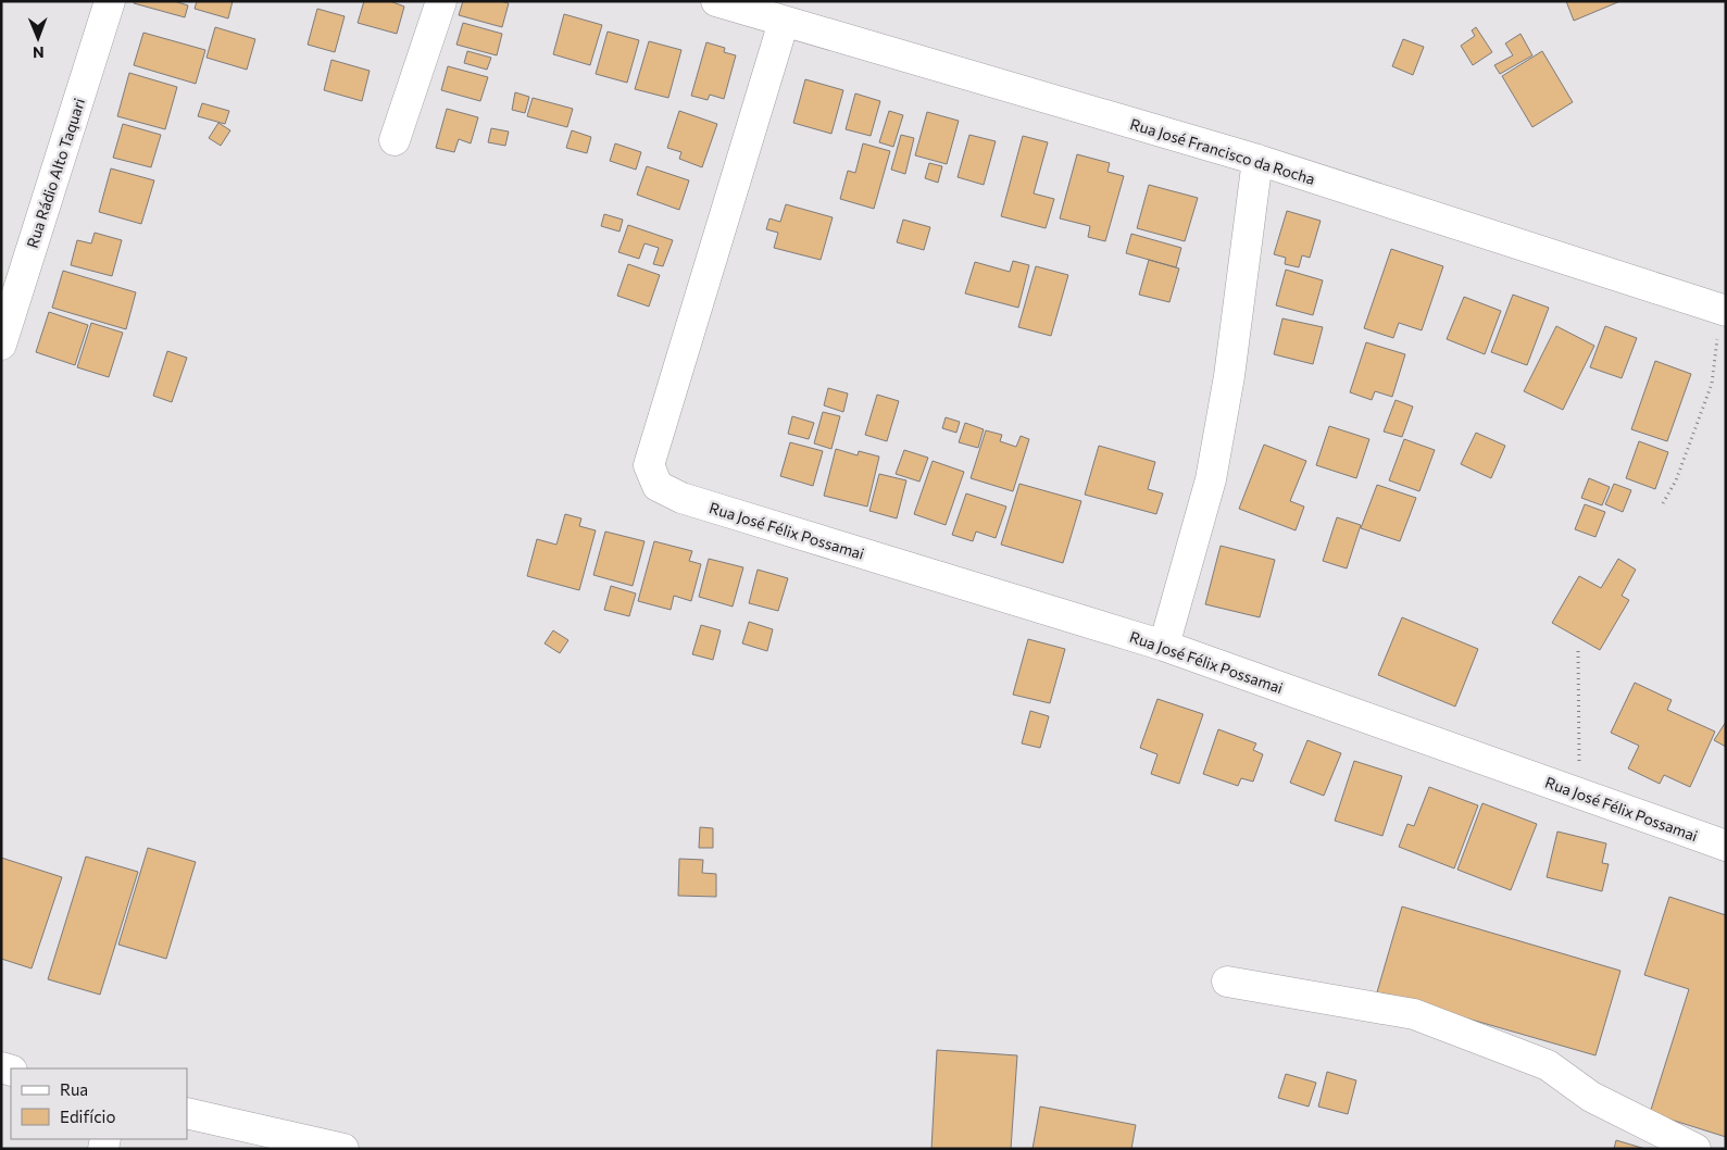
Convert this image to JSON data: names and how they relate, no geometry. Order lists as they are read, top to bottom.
{
  "streets": {
    "main road": ["Rua José Francisco da Rocha", "Rua Rádio Alto Taquari", "Rua José Félix Possamai"]
  },
  "crossings": [
    ["Rua José Francisco da Rocha", "Rua José Félix Possamai"]
  ],
  "legend": ["Rua", "Edifício"],
  "north": "bottom"
}
